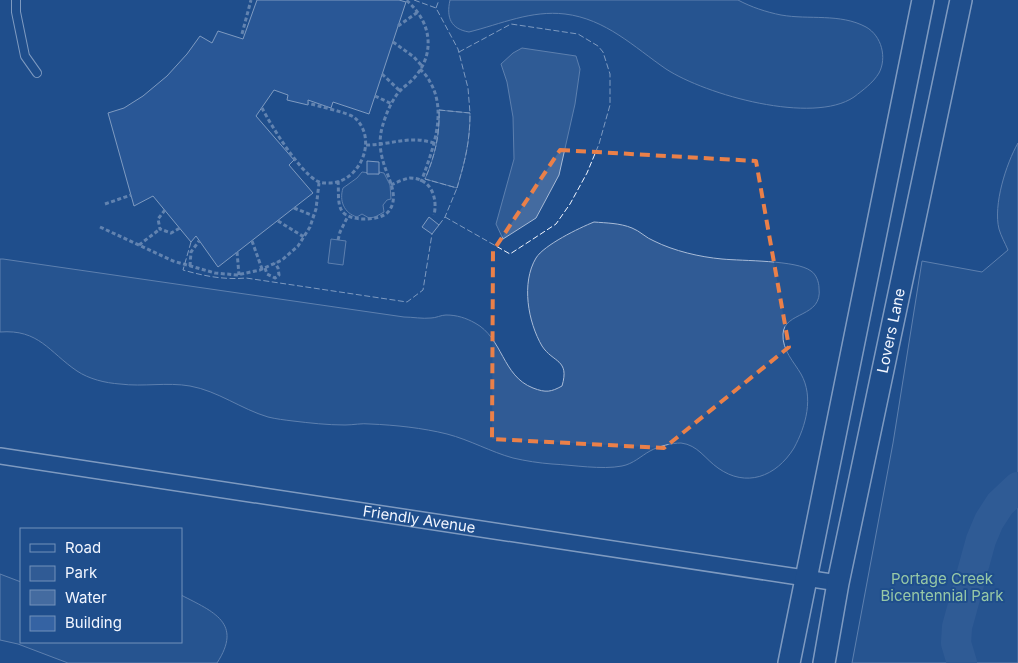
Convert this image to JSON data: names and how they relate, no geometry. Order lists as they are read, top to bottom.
{
  "streets": {
    "street": ["Lovers Lane", "Friendly Avenue"]
  },
  "crossings": [
    ["Lovers Lane", "Friendly Avenue"]
  ],
  "parks": ["Portage Creek Bicentennial Park"],
  "legend": [
    "Road",
    "Park",
    "Water",
    "Building"
  ]
}
